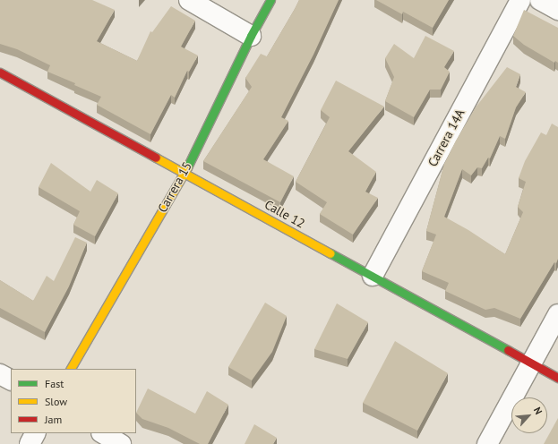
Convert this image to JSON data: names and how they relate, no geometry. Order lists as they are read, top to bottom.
{
  "streets": {
    "street": ["Carrera 14A", "Carrera 15", "Calle 12"]
  },
  "crossings": [
    ["Carrera 14A", "Calle 12"],
    ["Carrera 15", "Calle 12"]
  ],
  "legend": ["Fast", "Slow", "Jam"],
  "north": "top right"
}
